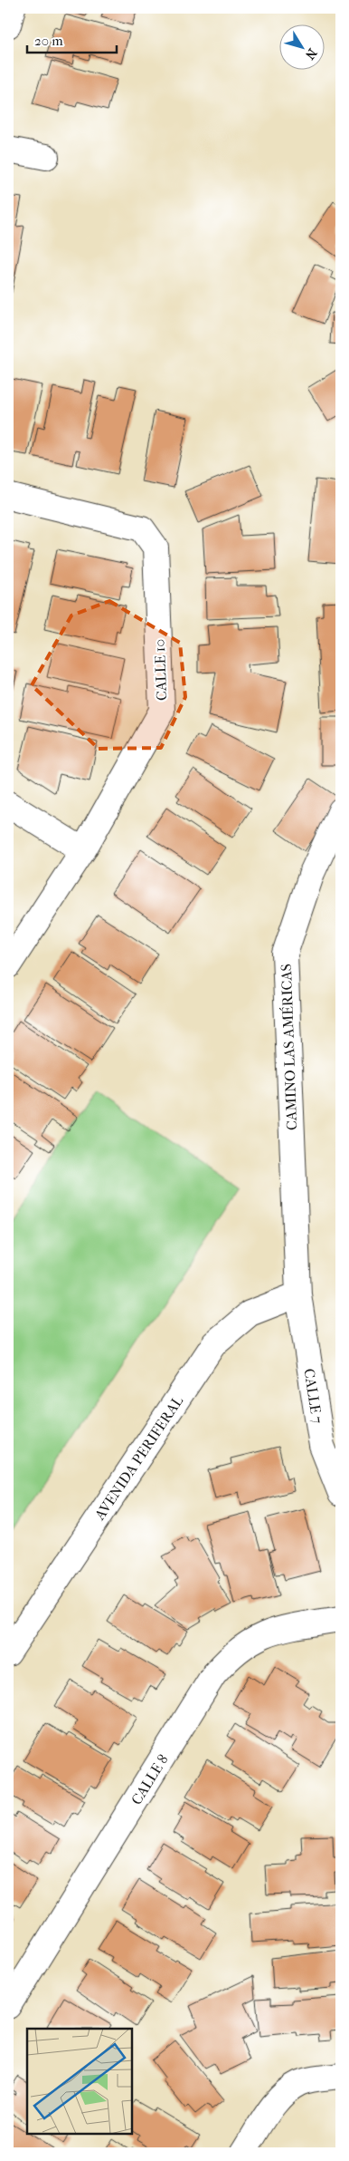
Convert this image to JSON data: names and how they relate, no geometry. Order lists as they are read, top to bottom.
{
  "streets": {
    "street": [
      "CALLE 10",
      "CAMINO LAS AMÉRICAS",
      "CALLE 7",
      "AVENIDA PERIFERAL",
      "CALLE 8"
    ]
  },
  "crossings": [
    ["CAMINO LAS AMÉRICAS", "CALLE 7"],
    ["CAMINO LAS AMÉRICAS", "AVENIDA PERIFERAL"],
    ["CALLE 7", "AVENIDA PERIFERAL"]
  ],
  "scale_bar": "20 m",
  "north": "bottom right"
}
